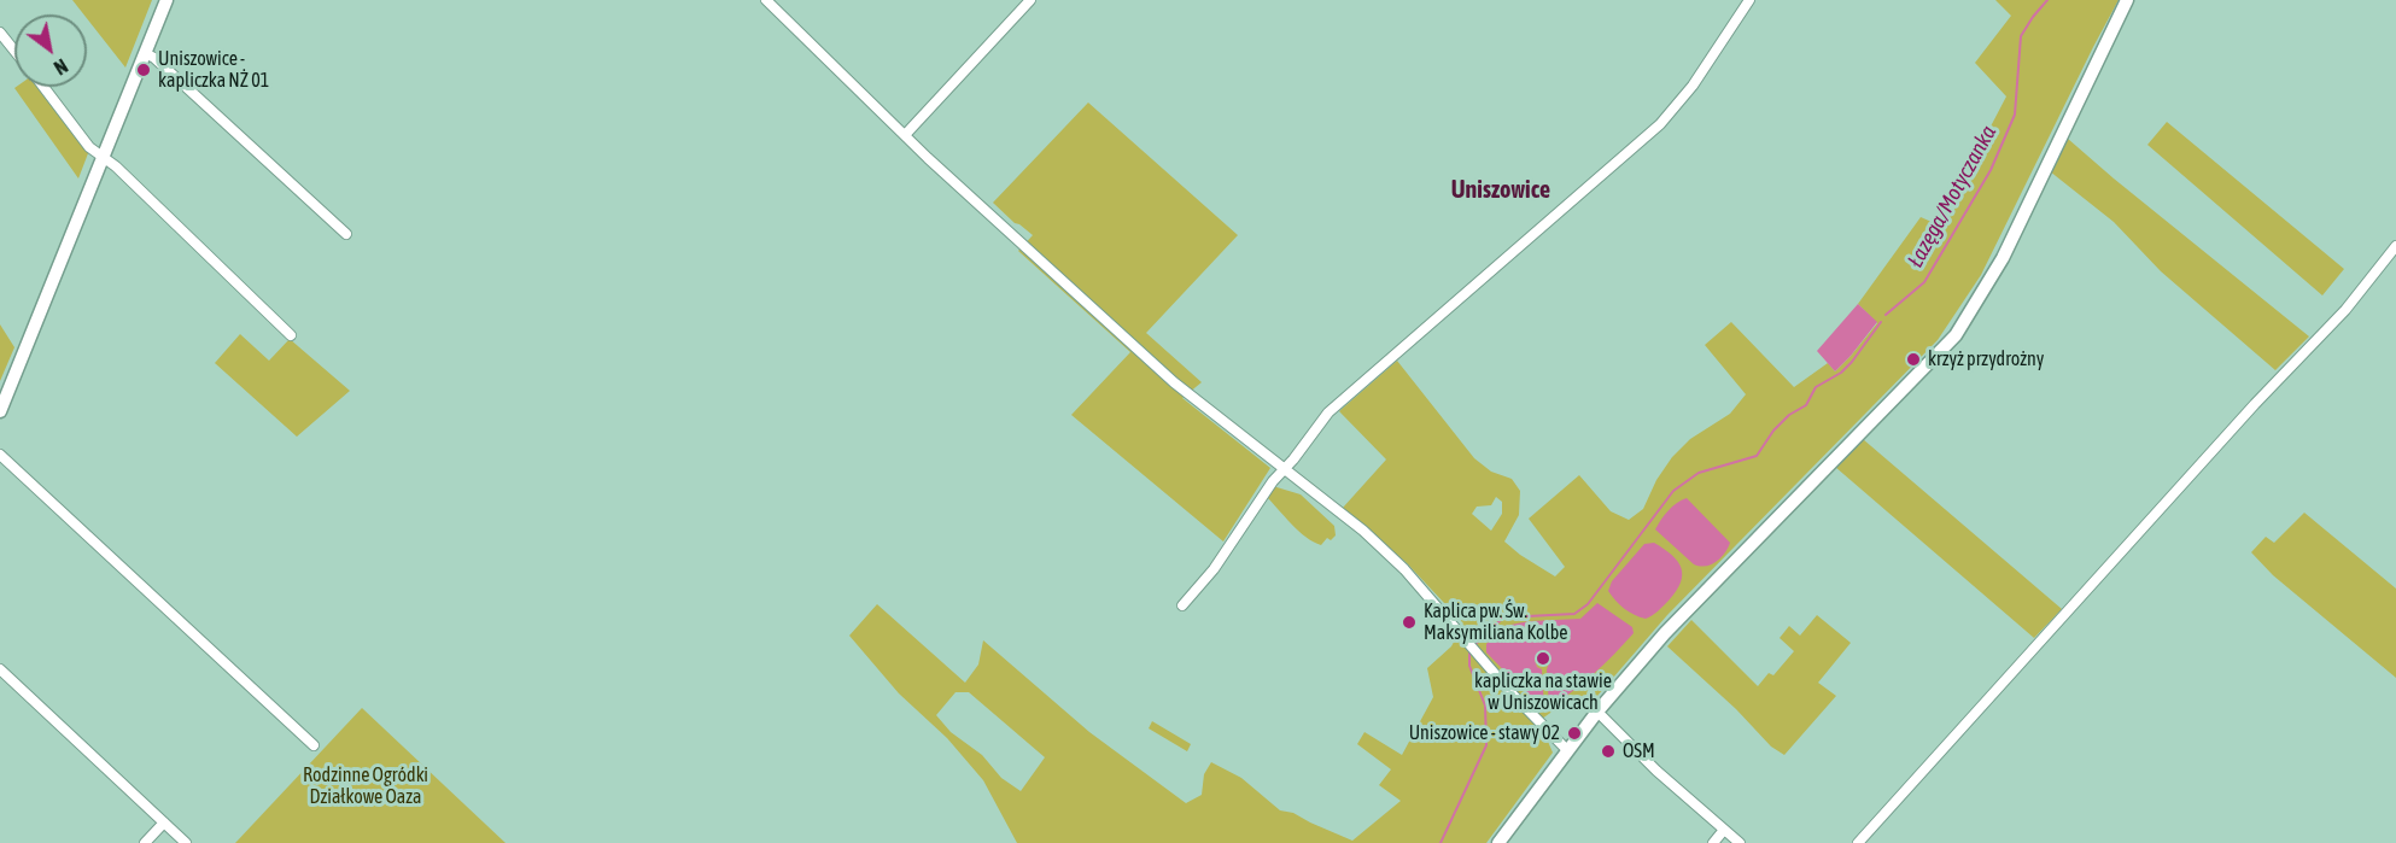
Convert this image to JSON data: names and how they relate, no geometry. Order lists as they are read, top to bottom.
{
  "districts": ["Uniszowice"],
  "water": ["Łazęga/Motyczanka"],
  "parks": ["Rodzinne Ogródki Działkowe Oaza"],
  "places": [
    "Uniszowice - kapliczka NŻ 01",
    "krzyż przydrożny",
    "Kaplica pw. Św. Maksymiliana Kolbe",
    "kapliczka na stawie w Uniszowicach",
    "Uniszowice - stawy 02",
    "OSM"
  ],
  "north": "bottom right"
}
